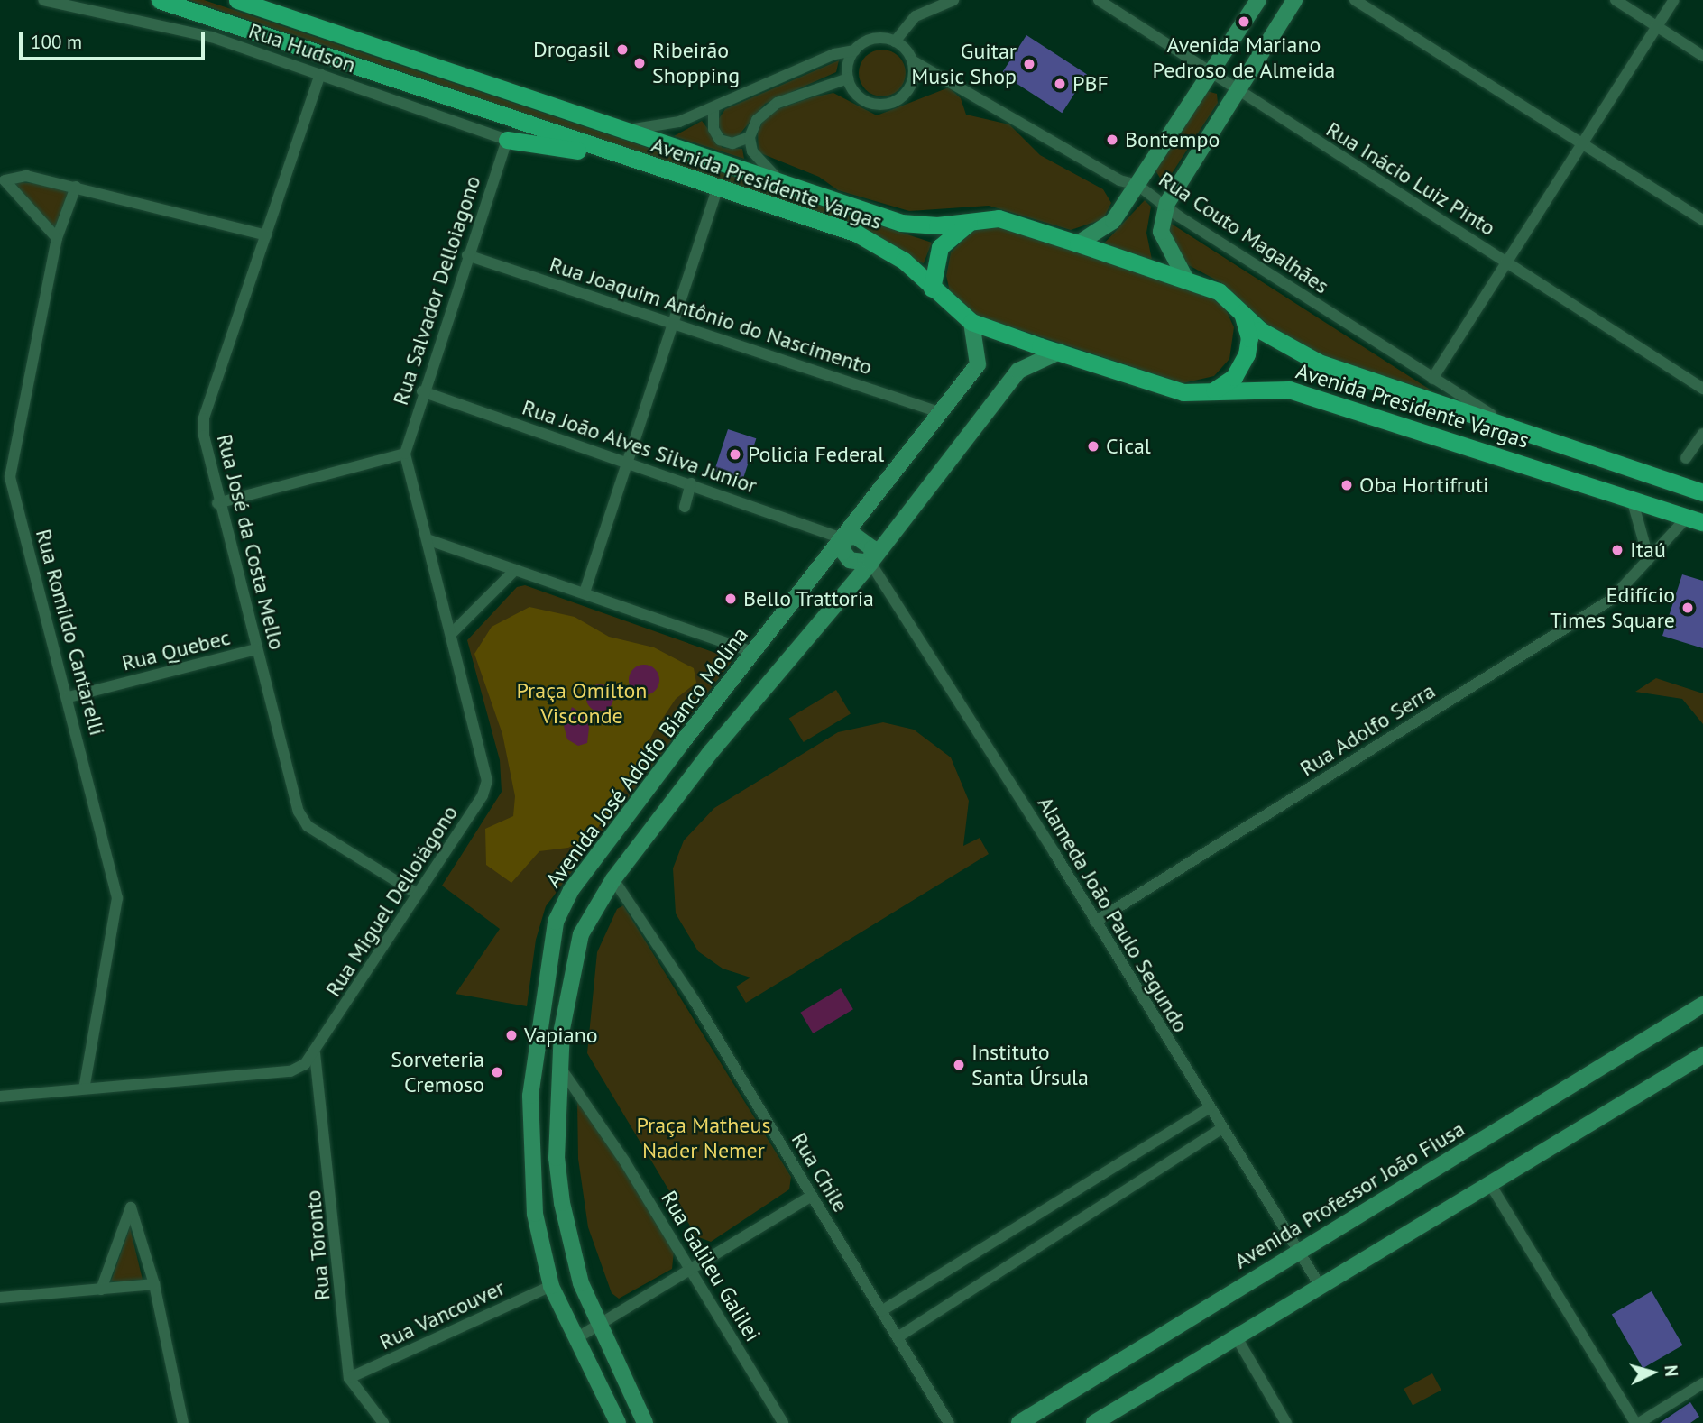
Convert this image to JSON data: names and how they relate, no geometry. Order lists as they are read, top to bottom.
{
  "streets": {
    "main road": ["Avenida Presidente Vargas", "Avenida José Adolfo Bianco Molina", "Avenida Professor João Fiusa"],
    "street": [
      "Rua Hudson",
      "Rua Inácio Luiz Pinto",
      "Rua Couto Magalhães",
      "Rua Salvador Delloiagono",
      "Rua Joaquim Antônio do Nascimento",
      "Rua João Alves Silva Junior",
      "Rua José da Costa Mello",
      "Rua Romildo Cantarelli",
      "Rua Quebec",
      "Rua Adolfo Serra",
      "Rua Miguel Delloiágono",
      "Alameda João Paulo Segundo",
      "Rua Chile",
      "Rua Toronto",
      "Rua Galileu Galilei",
      "Rua Vancouver"
    ]
  },
  "crossings": [
    ["Rua Hudson", "Rua Salvador Delloiagono"],
    ["Rua Hudson", "Rua José da Costa Mello"],
    ["Avenida Presidente Vargas", "Rua Couto Magalhães"],
    ["Avenida Presidente Vargas", "Rua Adolfo Serra"],
    ["Avenida Presidente Vargas", "Avenida José Adolfo Bianco Molina"],
    ["Rua Salvador Delloiagono", "Rua Joaquim Antônio do Nascimento"],
    ["Rua Salvador Delloiagono", "Rua João Alves Silva Junior"],
    ["Rua Salvador Delloiagono", "Rua Miguel Delloiágono"],
    ["Rua Joaquim Antônio do Nascimento", "Avenida José Adolfo Bianco Molina"],
    ["Rua João Alves Silva Junior", "Avenida José Adolfo Bianco Molina"],
    ["Rua José da Costa Mello", "Rua Quebec"],
    ["Rua José da Costa Mello", "Rua Miguel Delloiágono"],
    ["Rua Romildo Cantarelli", "Rua Quebec"],
    ["Rua Romildo Cantarelli", "Rua Miguel Delloiágono"],
    ["Rua Adolfo Serra", "Alameda João Paulo Segundo"],
    ["Avenida José Adolfo Bianco Molina", "Rua Vancouver"],
    ["Rua Miguel Delloiágono", "Rua Toronto"],
    ["Alameda João Paulo Segundo", "Avenida Professor João Fiusa"],
    ["Rua Toronto", "Rua Vancouver"]
  ],
  "parks": ["Praça Omílton Visconde", "Praça Matheus Nader Nemer"],
  "places": [
    "Avenida Mariano Pedroso de Almeida",
    "Drogasil",
    "Ribeirão Shopping",
    "Guitar Music Shop",
    "PBF",
    "Bontempo",
    "Cical",
    "Policia Federal",
    "Oba Hortifruti",
    "Itaú",
    "Bello Trattoria",
    "Edifício Times Square",
    "Vapiano",
    "Instituto Santa Úrsula",
    "Sorveteria Cremoso"
  ],
  "scale_bar": "100 m",
  "north": "right"
}
